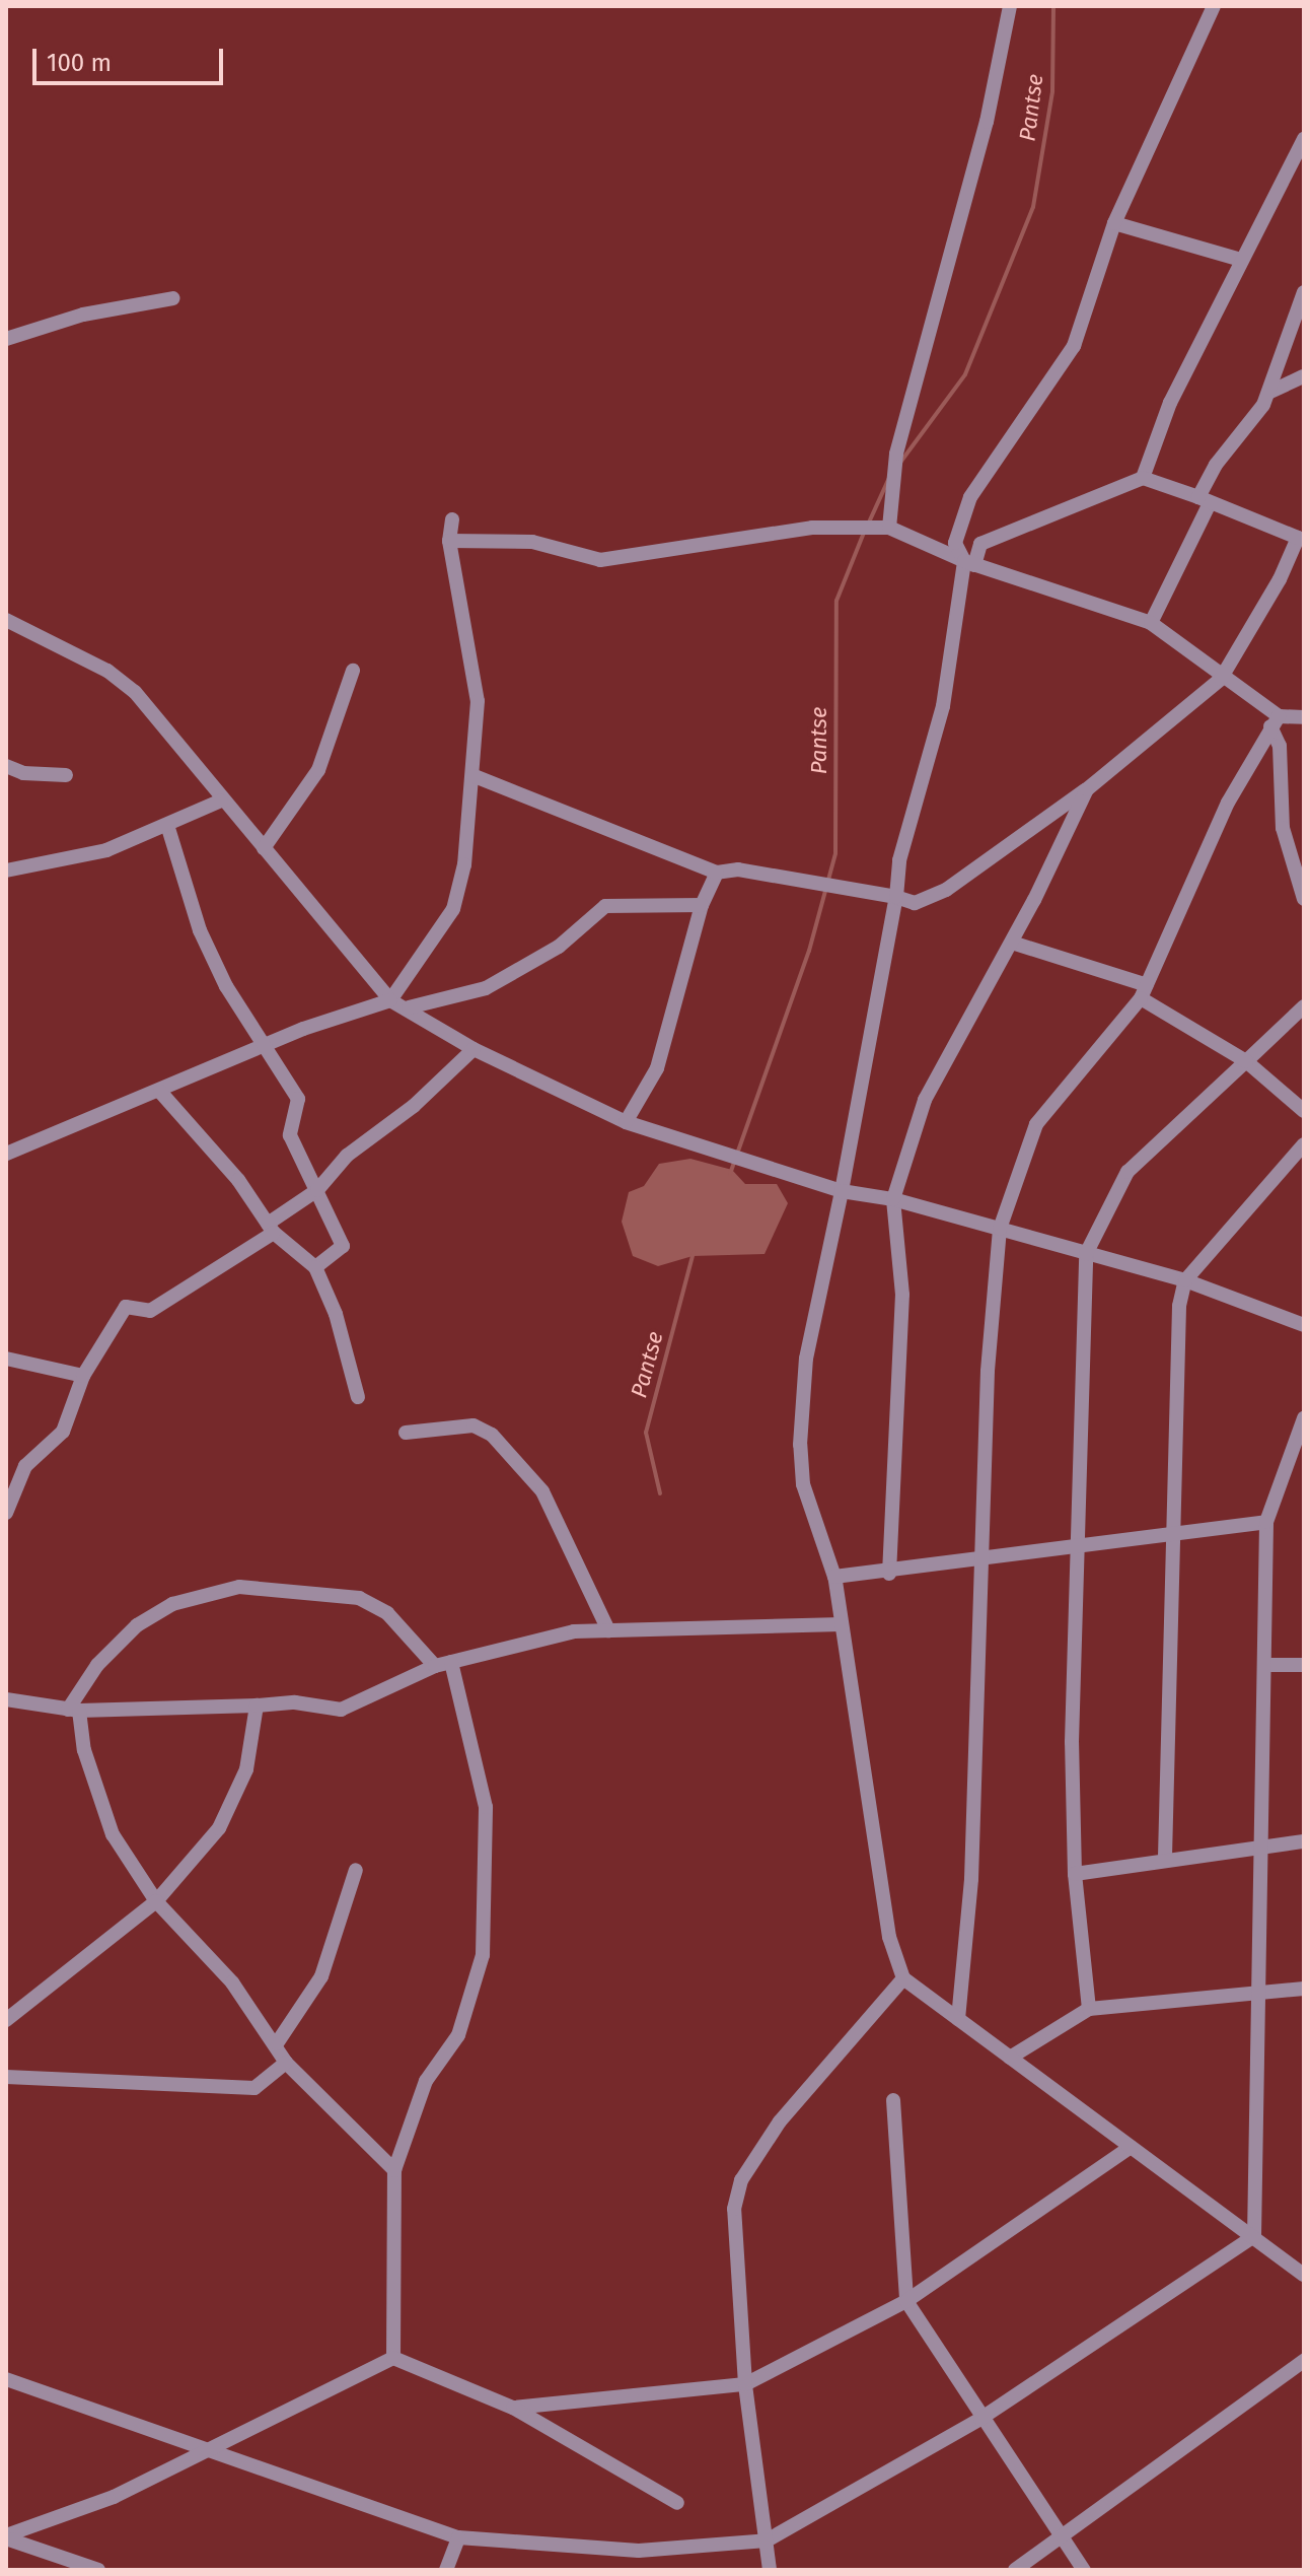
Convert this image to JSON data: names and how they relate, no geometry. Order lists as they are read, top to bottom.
{
  "water": ["Pantse"],
  "scale_bar": "100 m"
}
